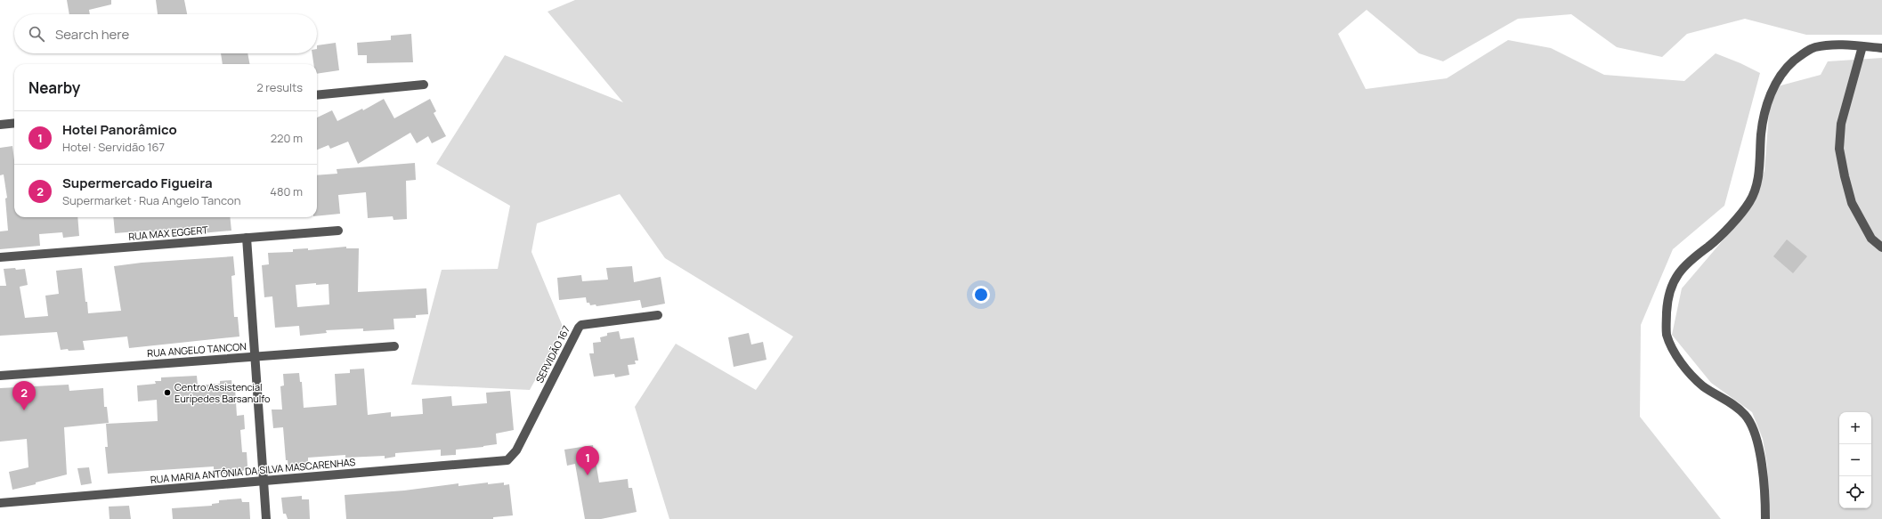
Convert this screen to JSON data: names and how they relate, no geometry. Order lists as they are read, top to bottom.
{
  "streets": {
    "street": [
      "RUA MAX EGGERT",
      "RUA ANGELO TANCON",
      "SERVIDÃO 167",
      "RUA MARIA ANTÔNIA DA SILVA MASCARENHAS"
    ]
  },
  "crossings": [
    ["SERVIDÃO 167", "RUA MARIA ANTÔNIA DA SILVA MASCARENHAS"]
  ],
  "places": ["Centro Assistencial Eurípedes Barsanulfo"],
  "page": {
    "search": "Search here",
    "heading": ["Nearby", "2 results"],
    "list": [
      {
        "mark": "1",
        "name": "Hotel Panorâmico",
        "note": "Hotel · Servidão 167",
        "value": "220 m"
      },
      {
        "mark": "2",
        "name": "Supermercado Figueira",
        "note": "Supermarket · Rua Angelo Tancon",
        "value": "480 m"
      }
    ],
    "pins": ["2", "1"],
    "map_buttons": ["+", "−"]
  }
}
